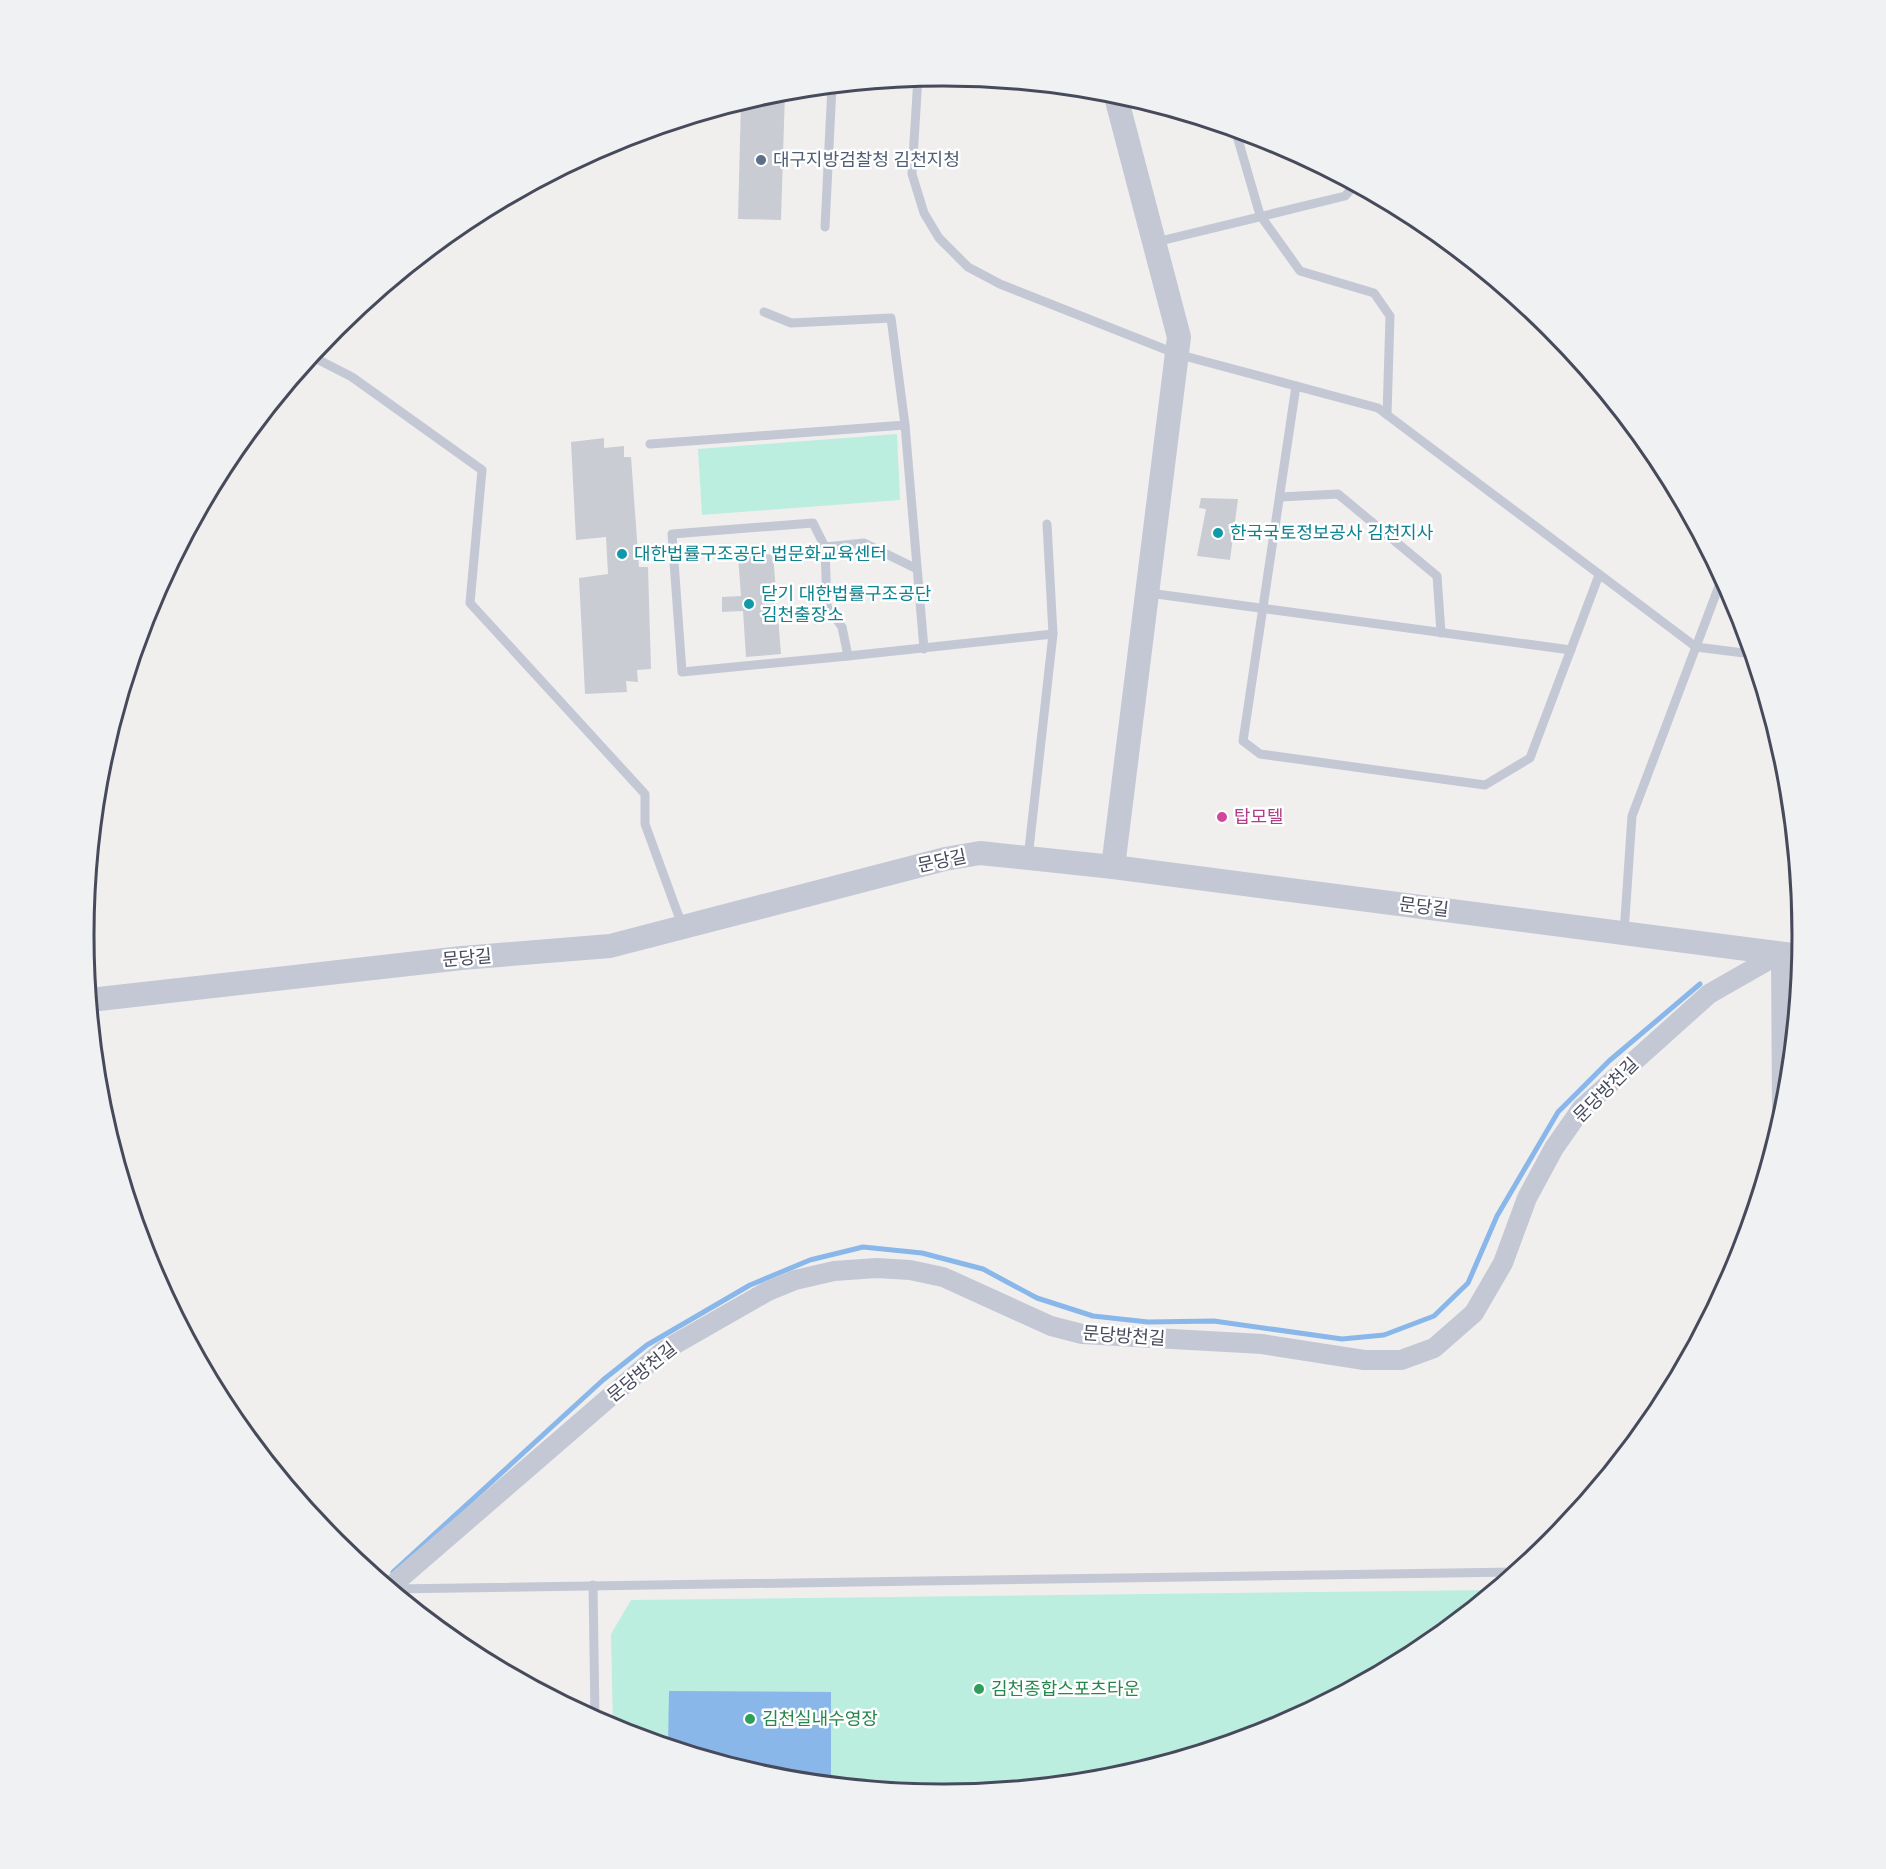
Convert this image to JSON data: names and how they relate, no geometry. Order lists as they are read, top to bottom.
{
  "streets": {
    "street": ["문당길", "문당방천길"]
  },
  "crossings": [
    ["문당길", "문당방천길"]
  ],
  "places": [
    "대구지방검찰청 김천지청",
    "한국국토정보공사 김천지사",
    "대한법률구조공단 법문화교육센터",
    "닫기 대한법률구조공단 김천출장소",
    "탑모텔",
    "김천종합스포츠타운",
    "김천실내수영장"
  ]
}
